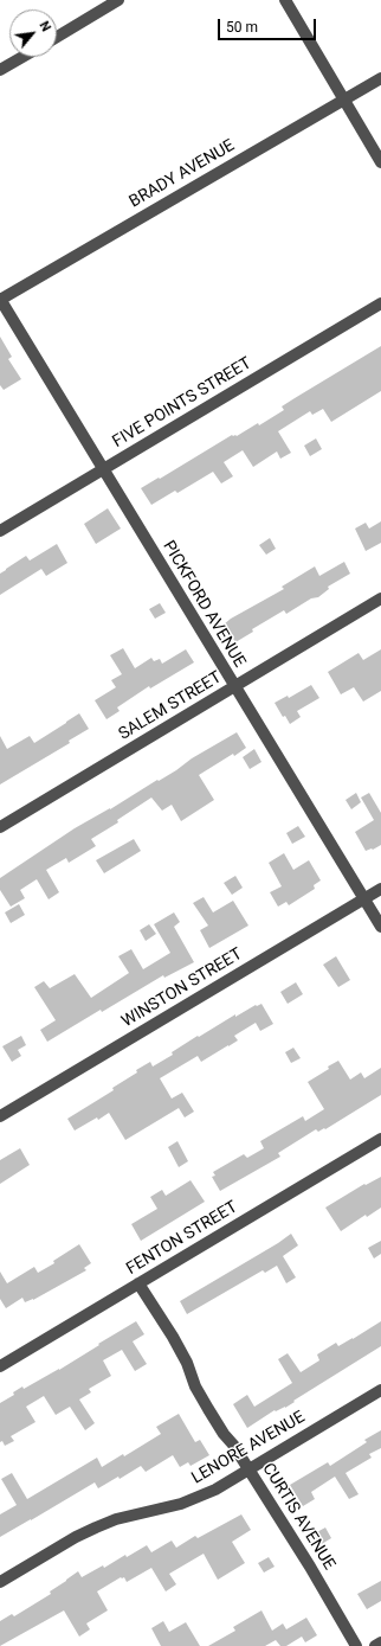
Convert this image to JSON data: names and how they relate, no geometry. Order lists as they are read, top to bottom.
{
  "streets": {
    "street": [
      "BRADY AVENUE",
      "FIVE POINTS STREET",
      "PICKFORD AVENUE",
      "SALEM STREET",
      "WINSTON STREET",
      "FENTON STREET",
      "LENORE AVENUE",
      "CURTIS AVENUE"
    ]
  },
  "crossings": [
    ["BRADY AVENUE", "PICKFORD AVENUE"],
    ["FIVE POINTS STREET", "PICKFORD AVENUE"],
    ["PICKFORD AVENUE", "SALEM STREET"],
    ["PICKFORD AVENUE", "WINSTON STREET"],
    ["FENTON STREET", "CURTIS AVENUE"],
    ["LENORE AVENUE", "CURTIS AVENUE"]
  ],
  "scale_bar": "50 m",
  "north": "top right"
}
